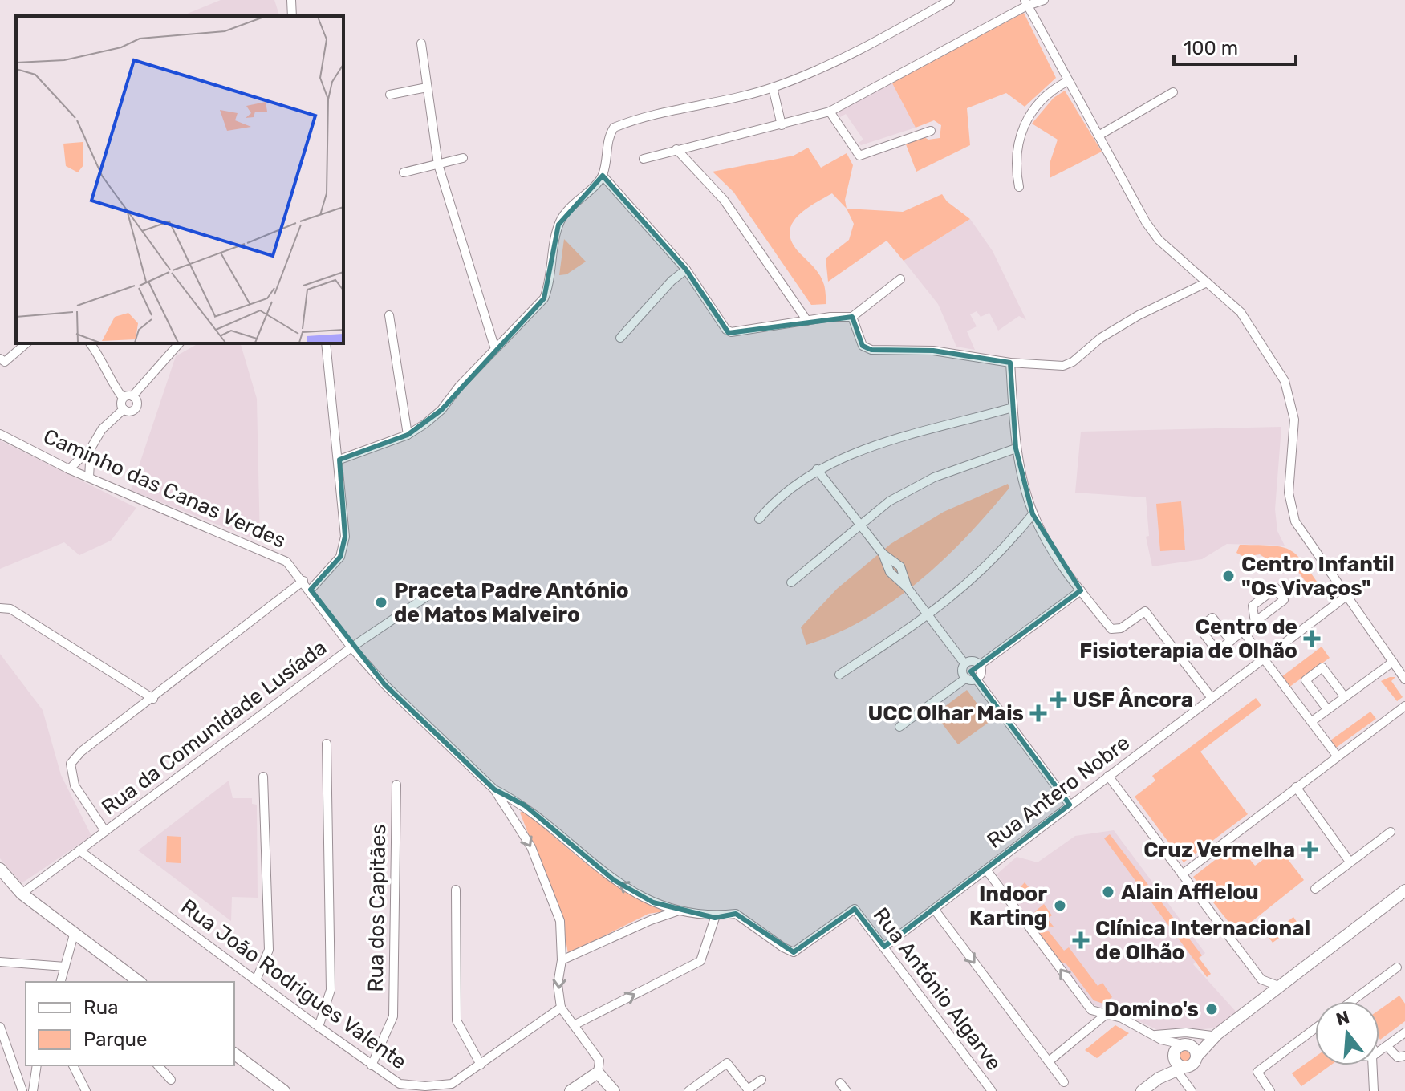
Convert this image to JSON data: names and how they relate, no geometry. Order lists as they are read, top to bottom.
{
  "streets": {
    "street": [
      "Caminho das Canas Verdes",
      "Rua da Comunidade Lusíada",
      "Rua Antero Nobre",
      "Rua dos Capitães",
      "Rua João Rodrigues Valente",
      "Rua António Algarve"
    ]
  },
  "crossings": [
    ["Caminho das Canas Verdes", "Rua da Comunidade Lusíada"],
    ["Rua da Comunidade Lusíada", "Rua João Rodrigues Valente"],
    ["Rua Antero Nobre", "Rua António Algarve"],
    ["Rua dos Capitães", "Rua João Rodrigues Valente"]
  ],
  "places": {
    "other": [
      "Centro Infantil \"Os Vivaços\"",
      "Praceta Padre António de Matos Malveiro",
      "Alain Afflelou",
      "Indoor Karting",
      "Domino's"
    ],
    "health": [
      "Centro de Fisioterapia de Olhão",
      "USF Âncora",
      "UCC Olhar Mais",
      "Cruz Vermelha",
      "Clínica Internacional de Olhão"
    ]
  },
  "legend": ["Rua", "Parque"],
  "scale_bar": "100 m",
  "north": "top"
}
